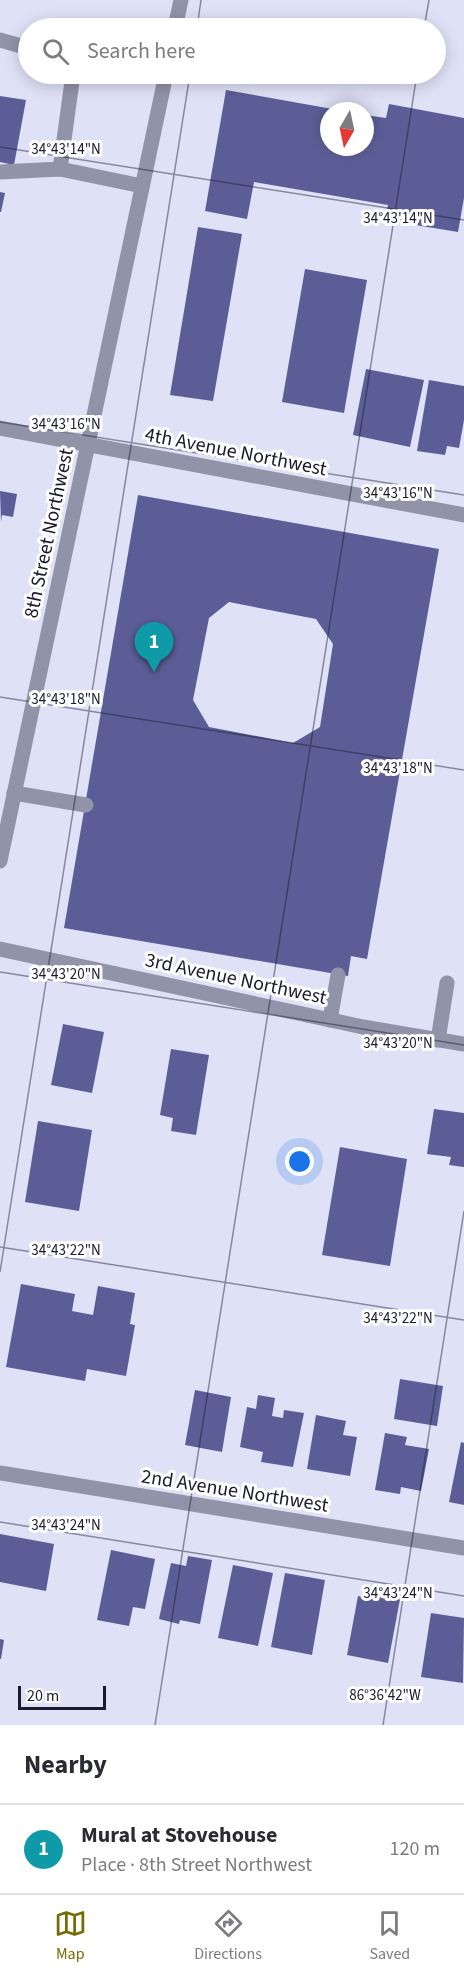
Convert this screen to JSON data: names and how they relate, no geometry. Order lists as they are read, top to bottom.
{
  "streets": {
    "street": [
      "4th Avenue Northwest",
      "8th Street Northwest",
      "3rd Avenue Northwest",
      "2nd Avenue Northwest"
    ]
  },
  "crossings": [
    ["4th Avenue Northwest", "8th Street Northwest"]
  ],
  "scale_bar": "20 m",
  "north": "bottom",
  "page": {
    "search": "Search here",
    "pins": "1",
    "scale": "20 m",
    "heading": "Nearby",
    "list": [
      {
        "mark": "1",
        "name": "Mural at Stovehouse",
        "note": "Place · 8th Street Northwest",
        "value": "120 m"
      }
    ],
    "nav": ["Map", "Directions", "Saved"]
  },
  "coordinates": [
    "34°43'14\"N",
    "34°43'16\"N",
    "34°43'18\"N",
    "34°43'20\"N",
    "34°43'22\"N",
    "34°43'24\"N",
    "86°36'42\"W"
  ]
}
